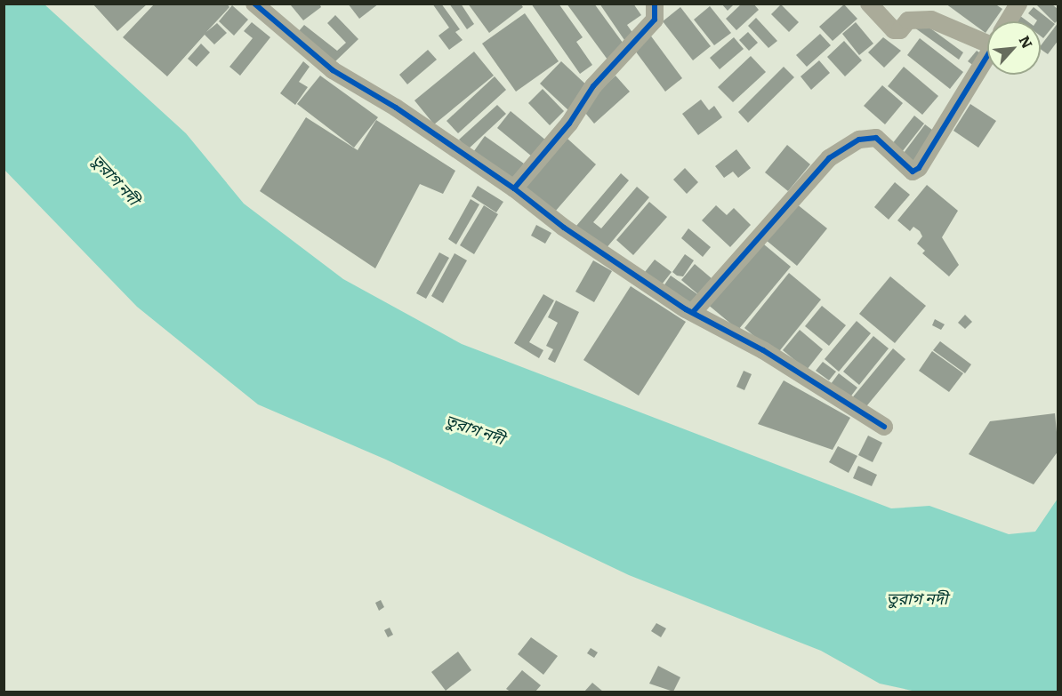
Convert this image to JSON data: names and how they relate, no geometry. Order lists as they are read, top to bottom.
{
  "water": ["তুরাগ নদী"],
  "north": "top right"
}
